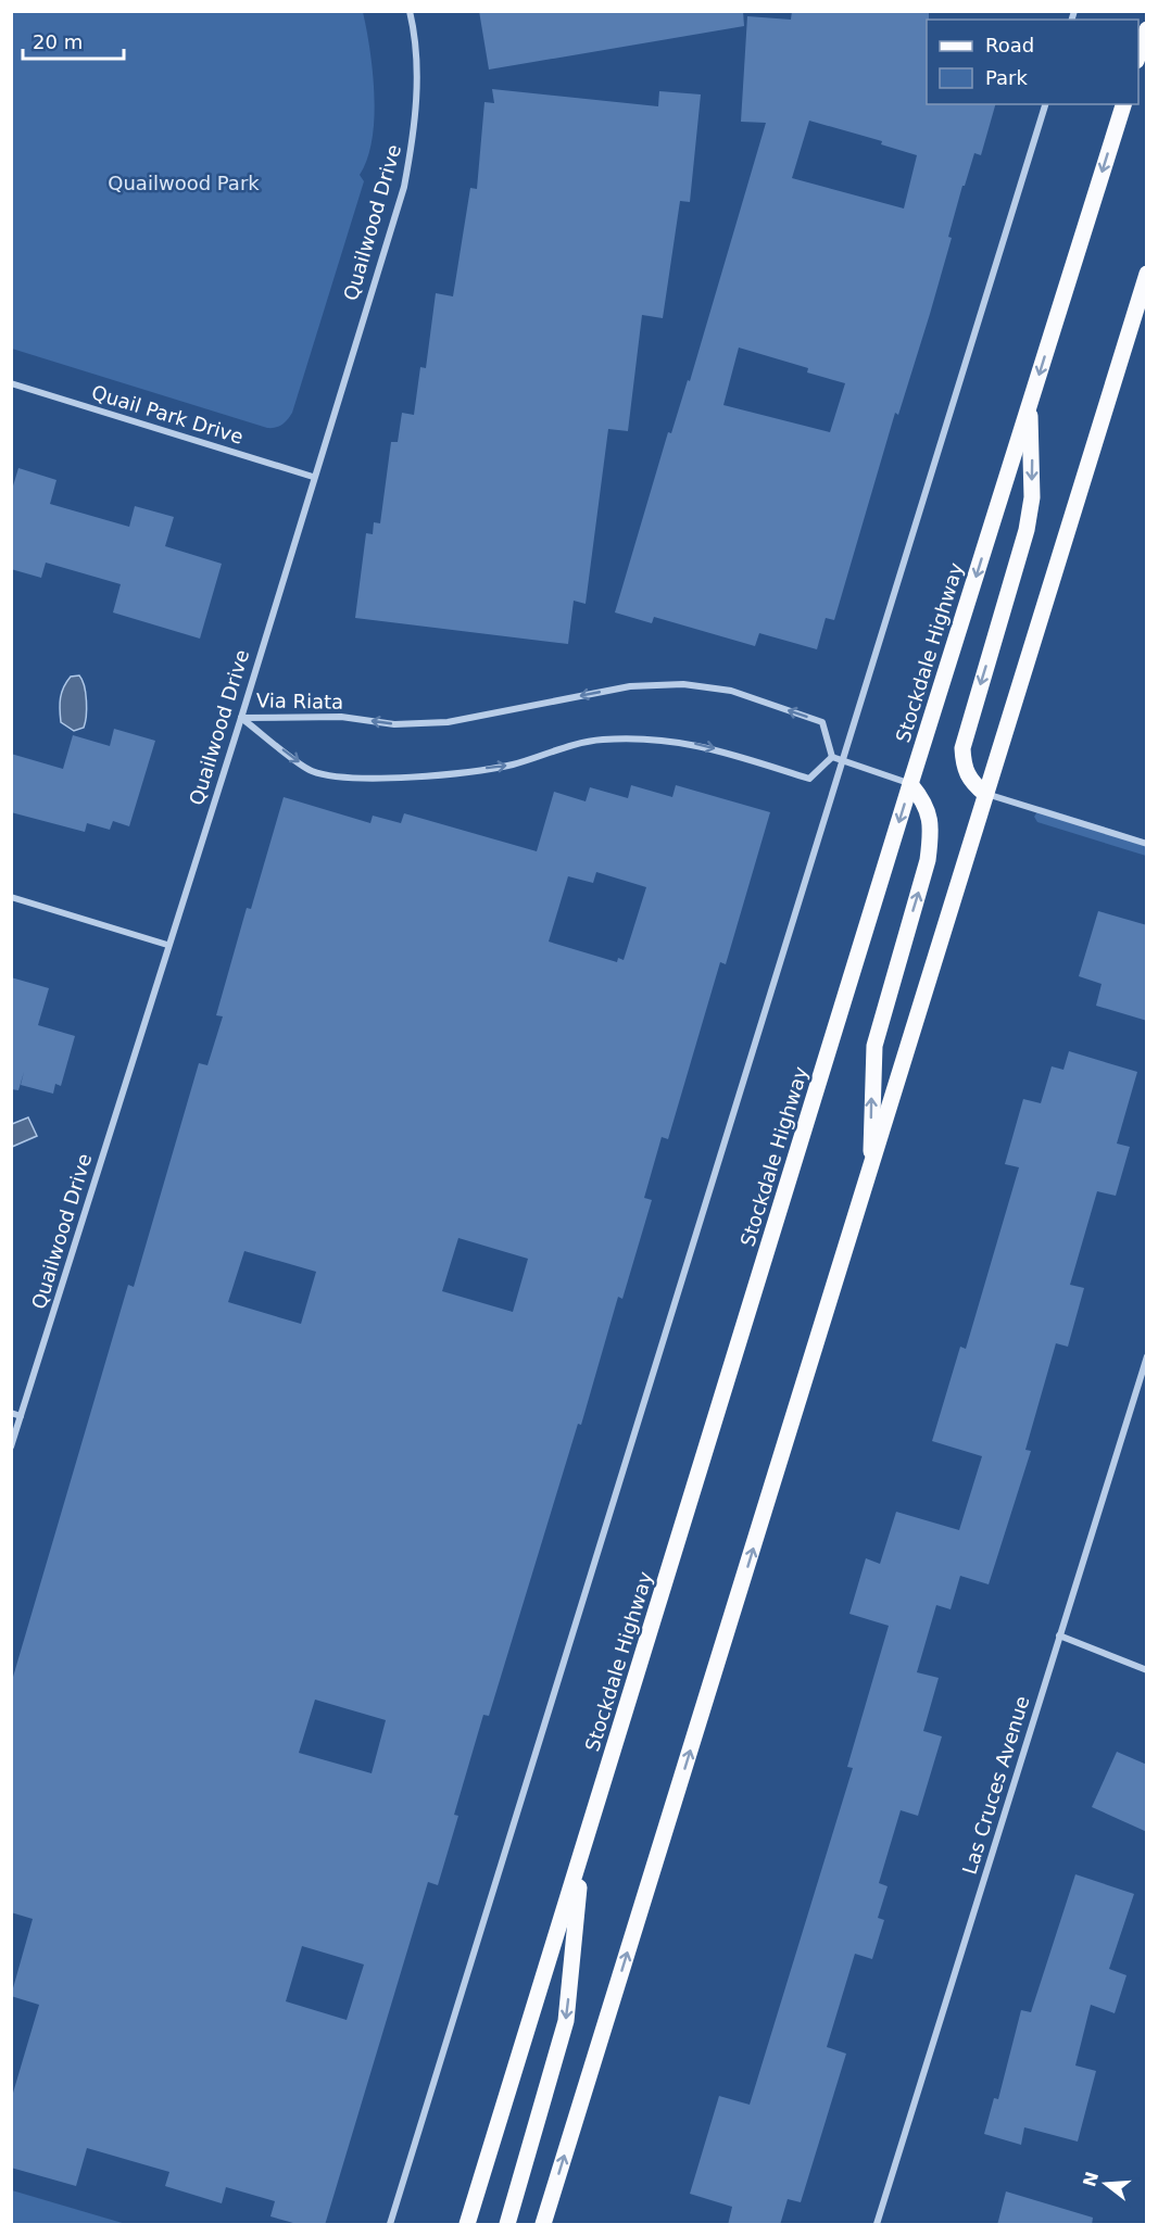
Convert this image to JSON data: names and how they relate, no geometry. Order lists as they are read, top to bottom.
{
  "streets": {
    "main road": ["Stockdale Highway"],
    "street": [
      "Quailwood Drive",
      "Quail Park Drive",
      "Via Riata",
      "Las Cruces Avenue"
    ]
  },
  "crossings": [
    ["Quailwood Drive", "Quail Park Drive"],
    ["Quailwood Drive", "Via Riata"]
  ],
  "parks": ["Quailwood Park"],
  "legend": ["Road", "Park"],
  "scale_bar": "20 m",
  "north": "left"
}
